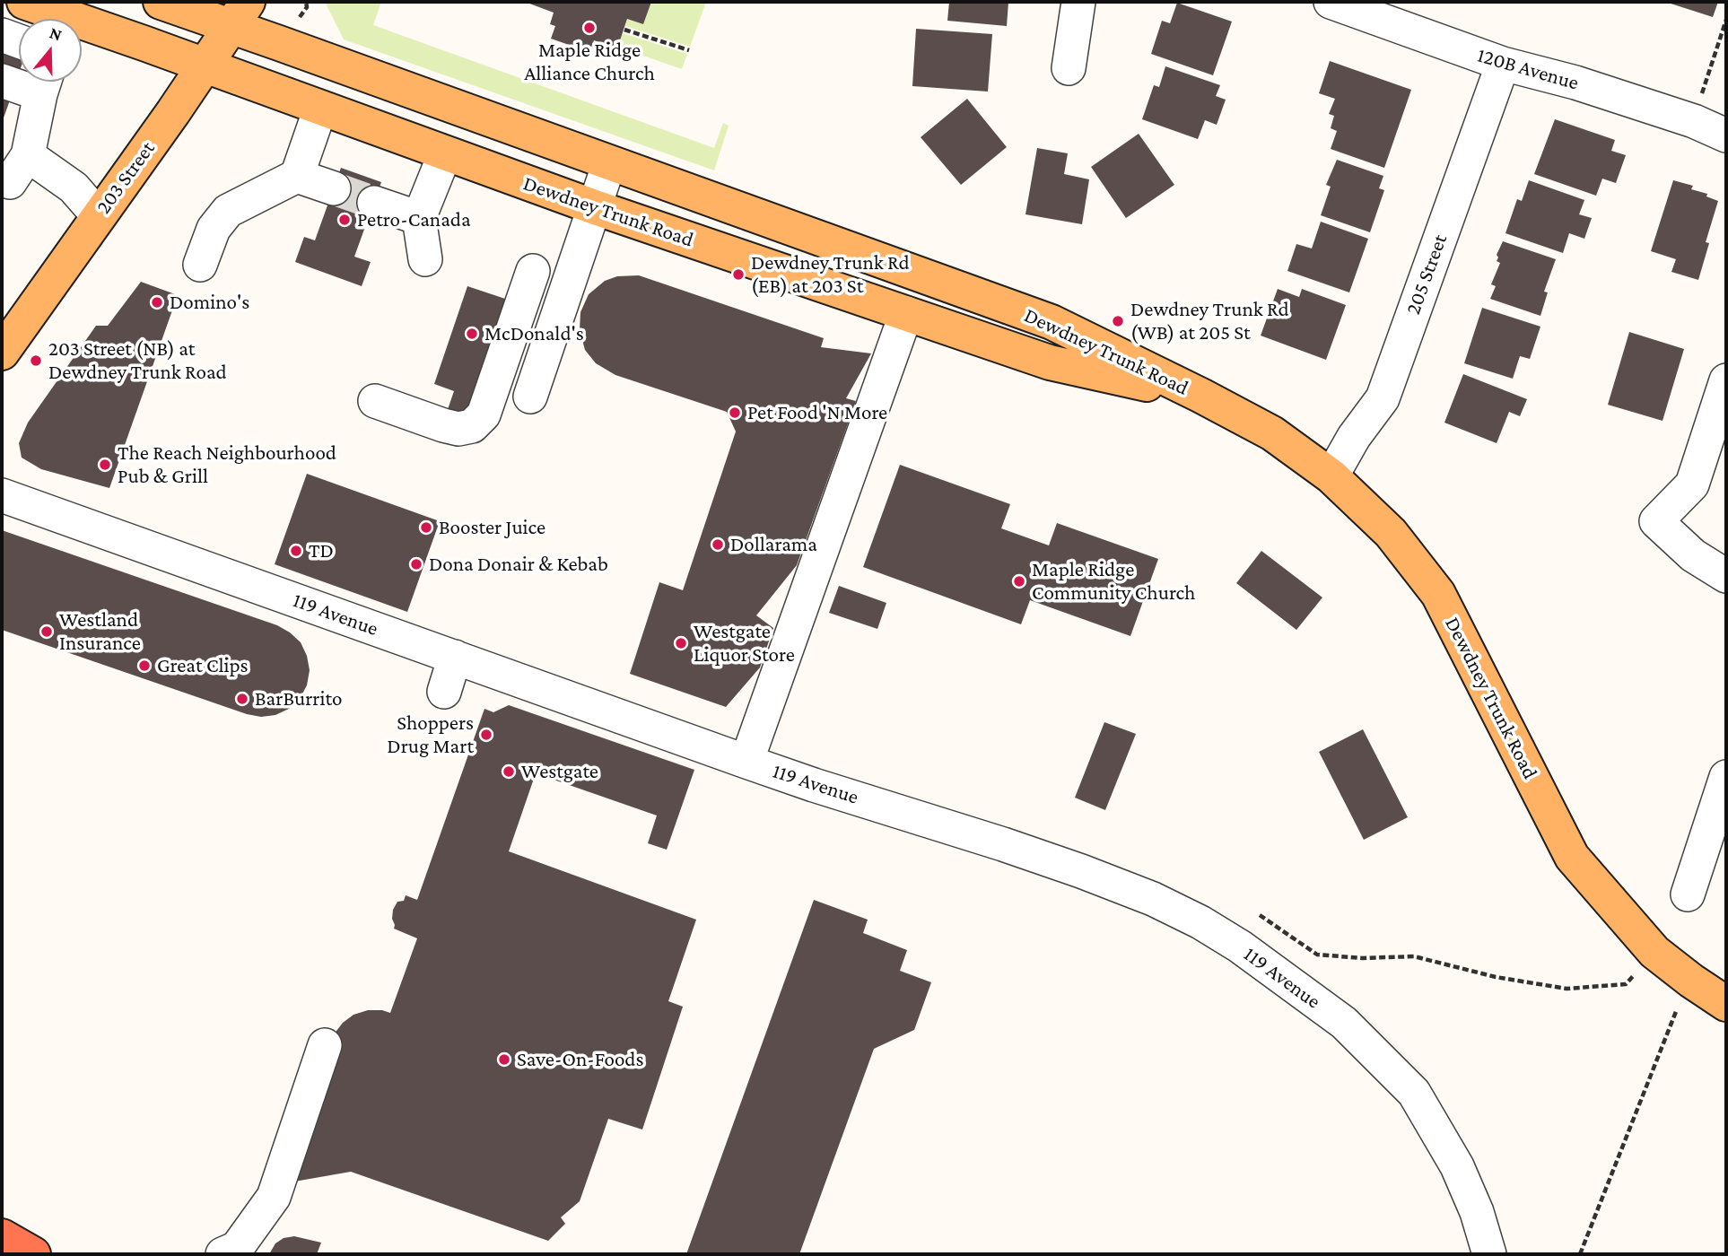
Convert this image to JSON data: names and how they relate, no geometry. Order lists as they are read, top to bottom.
{
  "streets": {
    "main road": ["203 Street", "Dewdney Trunk Road"],
    "street": ["120B Avenue", "205 Street", "119 Avenue"]
  },
  "crossings": [
    ["120B Avenue", "205 Street"],
    ["203 Street", "Dewdney Trunk Road"],
    ["Dewdney Trunk Road", "205 Street"]
  ],
  "places": [
    "Maple Ridge Alliance Church",
    "Petro-Canada",
    "Dewdney Trunk Rd (EB) at 203 St",
    "Domino's",
    "Dewdney Trunk Rd (WB) at 205 St",
    "McDonald's",
    "203 Street (NB) at Dewdney Trunk Road",
    "Pet Food 'N More",
    "The Reach Neighbourhood Pub & Grill",
    "Booster Juice",
    "Dollarama",
    "TD",
    "Dona Donair & Kebab",
    "Maple Ridge Community Church",
    "Westland Insurance",
    "Westgate Liquor Store",
    "Great Clips",
    "BarBurrito",
    "Shoppers Drug Mart",
    "Westgate",
    "Save-On-Foods"
  ],
  "north": "top"
}
